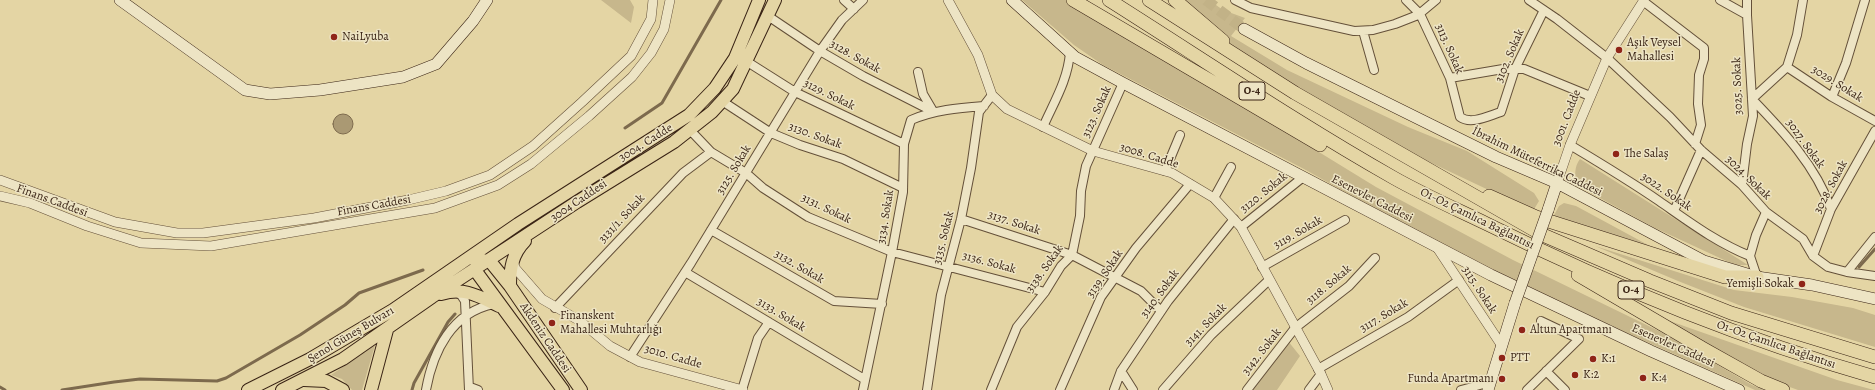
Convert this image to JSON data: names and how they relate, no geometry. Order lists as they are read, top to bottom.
{
  "streets": {
    "highway": ["O-4", "O1-O2 Çamlıca Bağlantısı"],
    "main road": [
      "3001. Cadde",
      "3004. Cadde",
      "İbrahim Müteferrika Caddesi",
      "Esenevler Caddesi",
      "3004 Caddesi",
      "Şenol Güneş Bulvarı",
      "Akdeniz Caddesi"
    ],
    "street": [
      "3113. Sokak",
      "3102. Sokak",
      "3128. Sokak",
      "3029. Sokak",
      "3025. Sokak",
      "3129. Sokak",
      "3123. Sokak",
      "3130. Sokak",
      "3027. Sokak",
      "3008. Cadde",
      "3125. Sokak",
      "3024. Sokak",
      "3028. Sokak",
      "3022. Sokak",
      "3120. Sokak",
      "Finans Caddesi",
      "3131. Sokak",
      "3134. Sokak",
      "3131/1. Sokak",
      "3137. Sokak",
      "3119. Sokak",
      "3135. Sokak",
      "3136. Sokak",
      "3132. Sokak",
      "3138. Sokak",
      "3139. Sokak",
      "3118. Sokak",
      "3115. Sokak",
      "3140. Sokak",
      "3133. Sokak",
      "3117. Sokak",
      "3141. Sokak",
      "3142. Sokak",
      "3010. Cadde"
    ]
  },
  "crossings": [
    ["3113. Sokak", "3102. Sokak"],
    ["3102. Sokak", "3024. Sokak"],
    ["3128. Sokak", "3125. Sokak"],
    ["3128. Sokak", "3134. Sokak"],
    ["3025. Sokak", "3027. Sokak"],
    ["3025. Sokak", "3024. Sokak"],
    ["3129. Sokak", "3125. Sokak"],
    ["3129. Sokak", "3134. Sokak"],
    ["3123. Sokak", "3008. Cadde"],
    ["3123. Sokak", "Esenevler Caddesi"],
    ["3123. Sokak", "3138. Sokak"],
    ["3001. Cadde", "İbrahim Müteferrika Caddesi"],
    ["3001. Cadde", "3024. Sokak"],
    ["3001. Cadde", "3022. Sokak"],
    ["3001. Cadde", "3115. Sokak"],
    ["3130. Sokak", "3125. Sokak"],
    ["3130. Sokak", "3004 Caddesi"],
    ["3130. Sokak", "3134. Sokak"],
    ["3027. Sokak", "3028. Sokak"],
    ["3008. Cadde", "3120. Sokak"],
    ["3008. Cadde", "3119. Sokak"],
    ["3008. Cadde", "3135. Sokak"],
    ["3008. Cadde", "3138. Sokak"],
    ["3008. Cadde", "3139. Sokak"],
    ["3008. Cadde", "3118. Sokak"],
    ["3008. Cadde", "3140. Sokak"],
    ["3008. Cadde", "3117. Sokak"],
    ["3008. Cadde", "3141. Sokak"],
    ["3008. Cadde", "3142. Sokak"],
    ["3125. Sokak", "3131. Sokak"],
    ["3125. Sokak", "3132. Sokak"],
    ["3125. Sokak", "3133. Sokak"],
    ["3125. Sokak", "3010. Cadde"],
    ["3024. Sokak", "3028. Sokak"],
    ["3120. Sokak", "Esenevler Caddesi"],
    ["Esenevler Caddesi", "3115. Sokak"],
    ["3004 Caddesi", "3131. Sokak"],
    ["3004 Caddesi", "Şenol Güneş Bulvarı"],
    ["3004 Caddesi", "Akdeniz Caddesi"],
    ["3131. Sokak", "3134. Sokak"],
    ["3131. Sokak", "3131/1. Sokak"],
    ["3131. Sokak", "3135. Sokak"],
    ["3131. Sokak", "3136. Sokak"],
    ["3134. Sokak", "3135. Sokak"],
    ["3134. Sokak", "3132. Sokak"],
    ["3134. Sokak", "3133. Sokak"],
    ["3131/1. Sokak", "3010. Cadde"],
    ["3137. Sokak", "3135. Sokak"],
    ["3137. Sokak", "3138. Sokak"],
    ["3137. Sokak", "3139. Sokak"],
    ["3137. Sokak", "3140. Sokak"],
    ["3135. Sokak", "3136. Sokak"],
    ["3136. Sokak", "3138. Sokak"],
    ["3118. Sokak", "3142. Sokak"],
    ["3115. Sokak", "3117. Sokak"]
  ],
  "places": [
    "NaiLyuba",
    "Aşık Veysel Mahallesi",
    "The Salaş",
    "Yemişli Sokak",
    "Finanskent Mahallesi Muhtarlığı",
    "Altun Apartmanı",
    "PTT",
    "K:1",
    "K:2",
    "K:4",
    "Funda Apartmanı"
  ]
}
